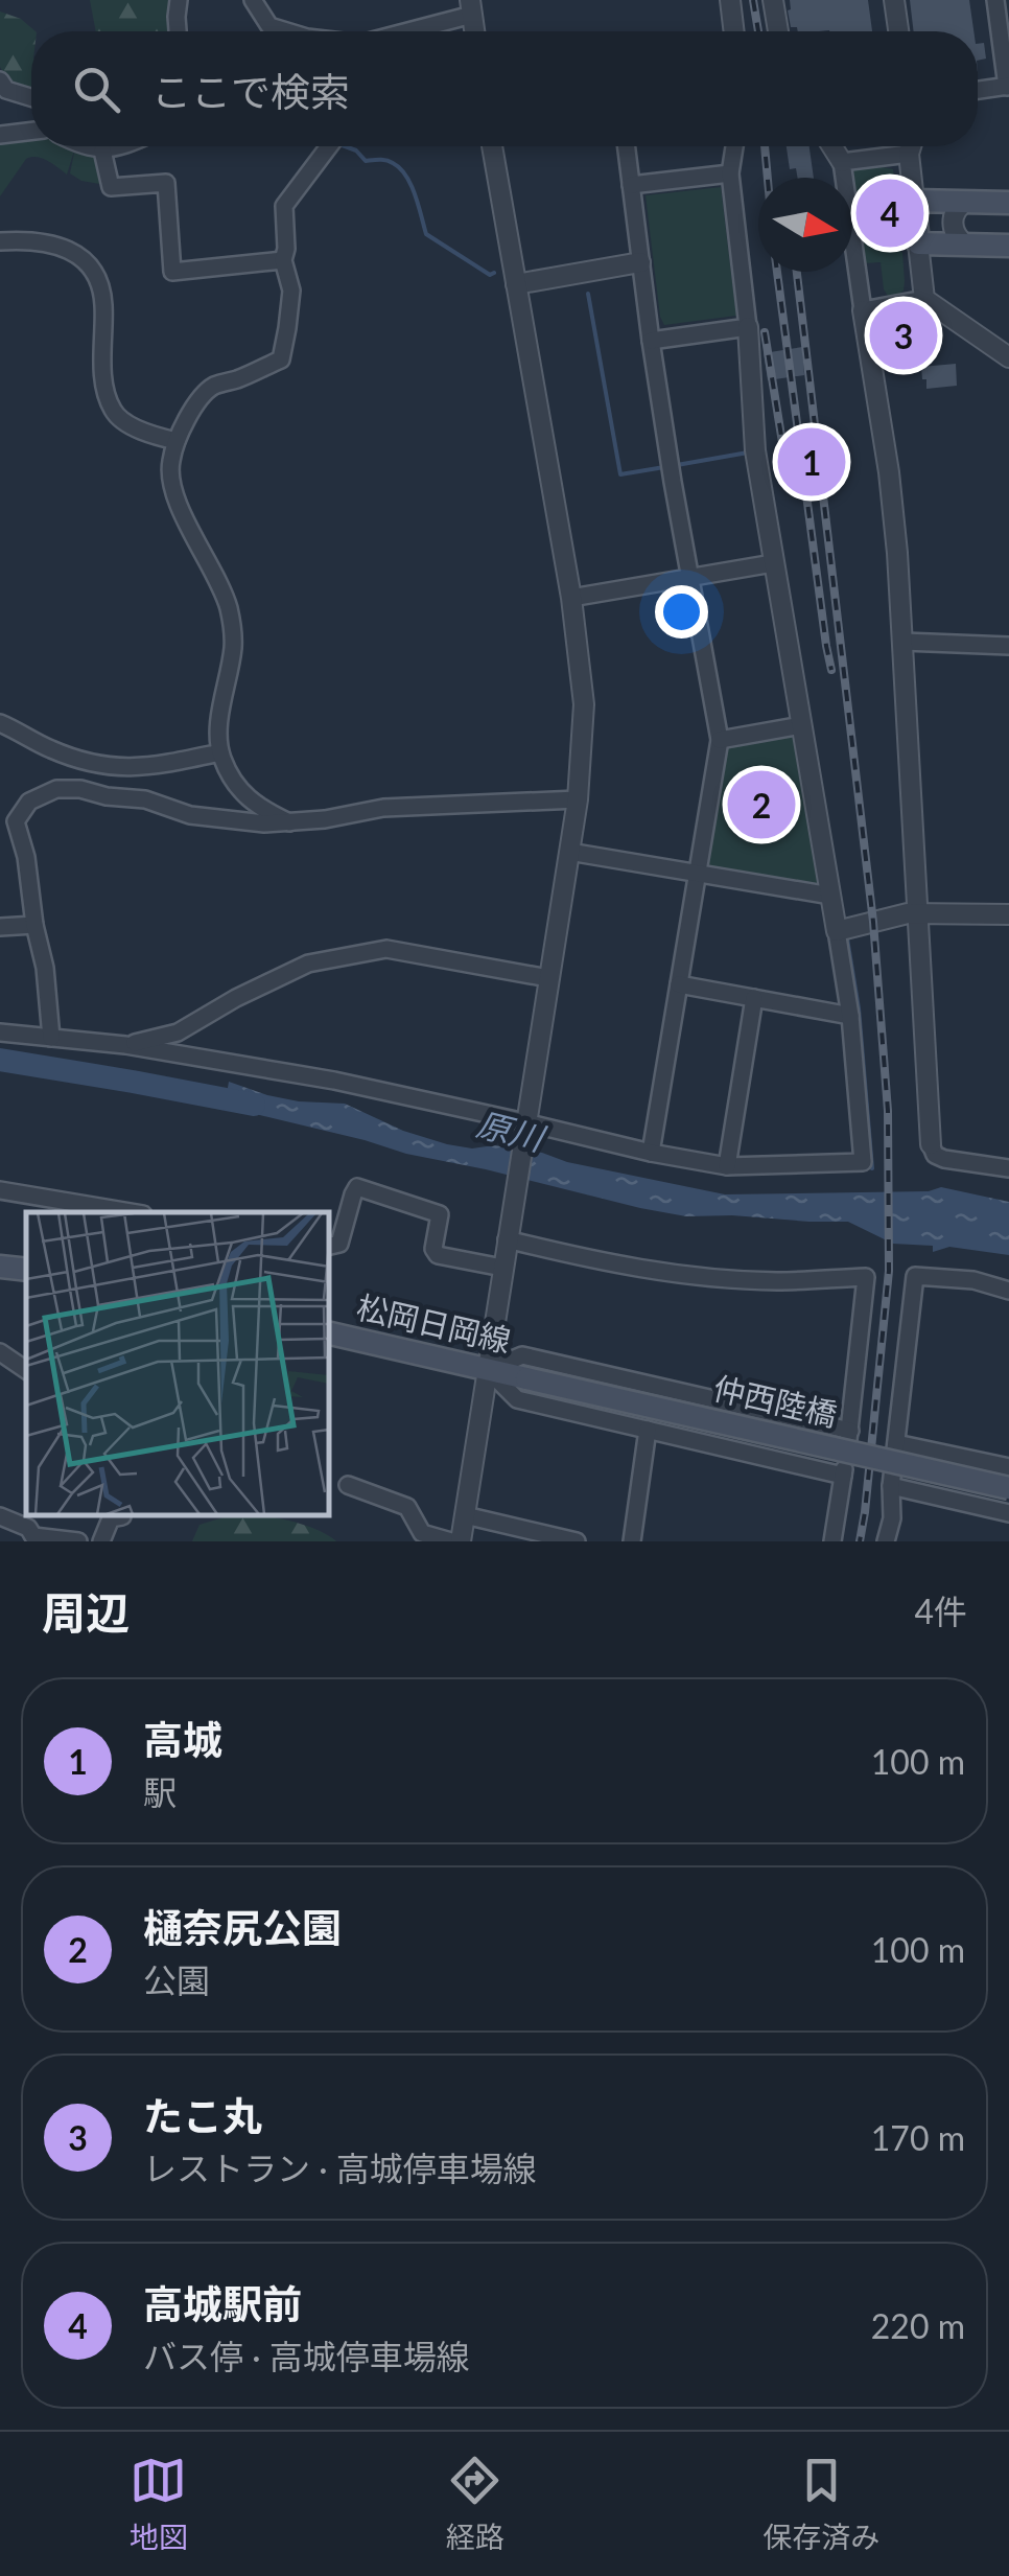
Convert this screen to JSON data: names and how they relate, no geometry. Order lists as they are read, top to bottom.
{
  "streets": {
    "main road": ["松岡日岡線", "仲西陸橋"]
  },
  "crossings": [
    ["松岡日岡線", "仲西陸橋"]
  ],
  "water": ["原川"],
  "north": "right",
  "page": {
    "search": "ここで検索",
    "pins": [
      "4",
      "3",
      "1",
      "2"
    ],
    "heading": ["周辺", "4件"],
    "list": [
      {
        "mark": "1",
        "name": "高城",
        "note": "駅",
        "value": "100 m"
      },
      {
        "mark": "2",
        "name": "樋奈尻公園",
        "note": "公園",
        "value": "100 m"
      },
      {
        "mark": "3",
        "name": "たこ丸",
        "note": "レストラン · 高城停車場線",
        "value": "170 m"
      },
      {
        "mark": "4",
        "name": "高城駅前",
        "note": "バス停 · 高城停車場線",
        "value": "220 m"
      }
    ],
    "nav": ["地図", "経路", "保存済み"]
  }
}
